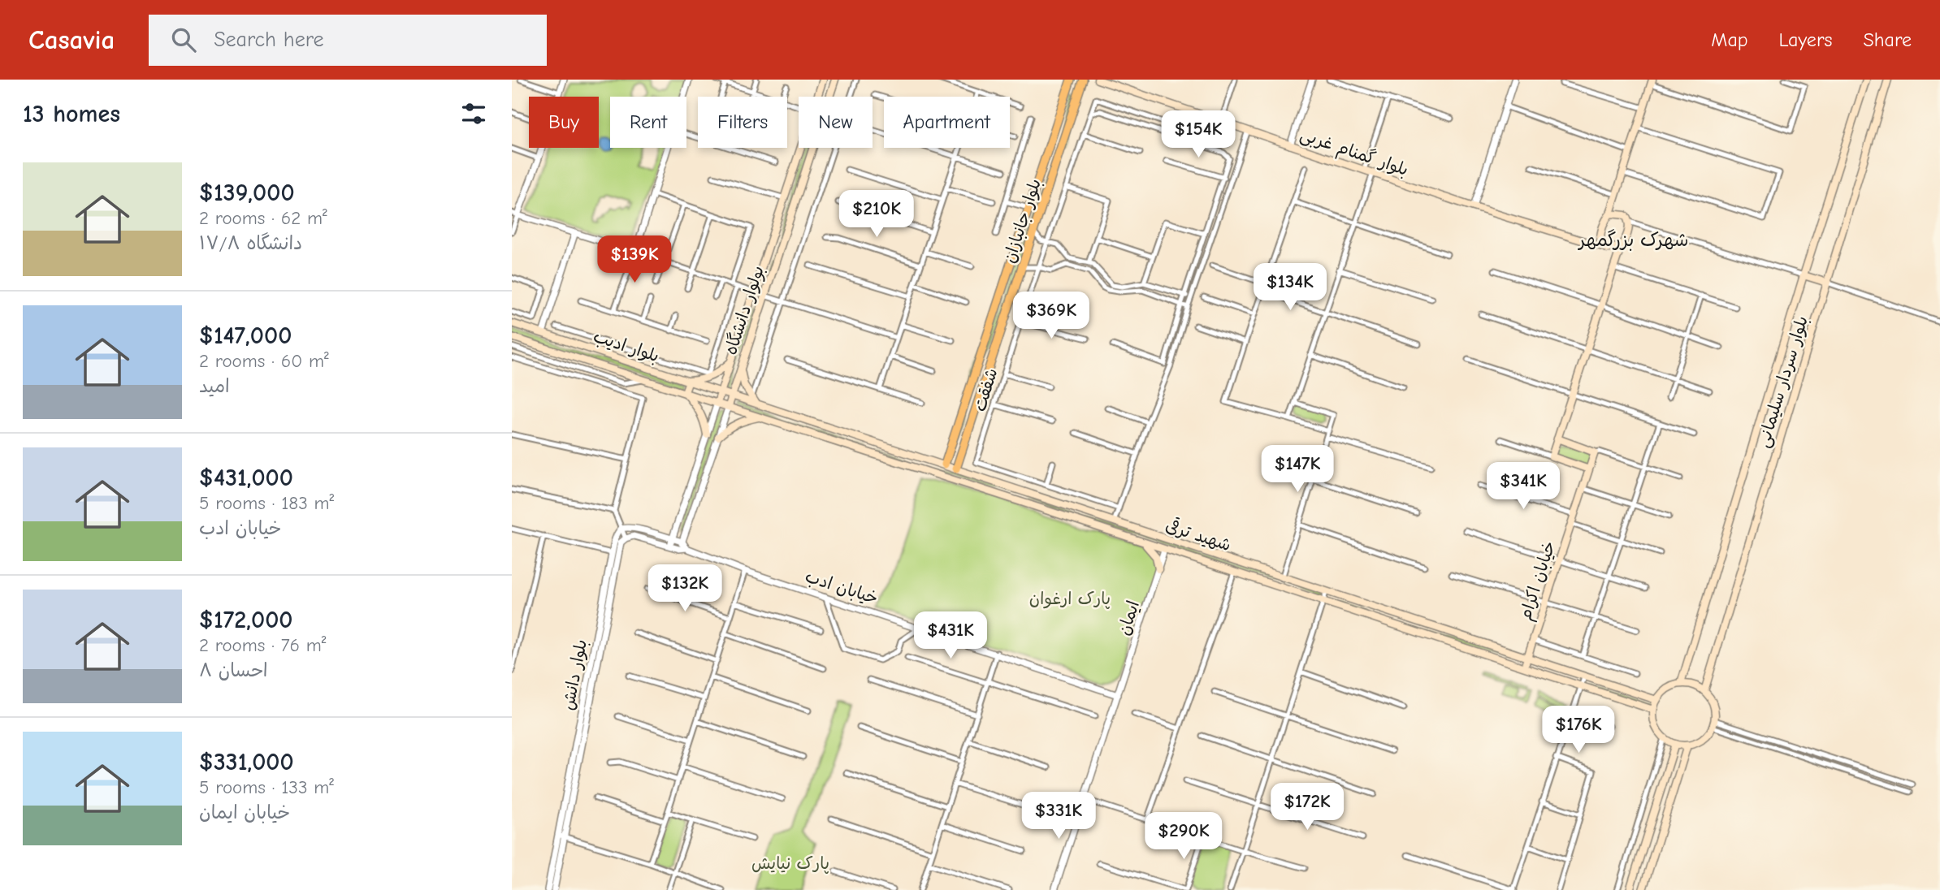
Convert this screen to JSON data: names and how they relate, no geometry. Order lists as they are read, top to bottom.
{
  "streets": {
    "main road": [
      "بلوار گمنام غربی",
      "بلوار جانبازان",
      "بولوار دانشگاه",
      "بلوار ادیب",
      "بلوار سردار سلیمانی",
      "شهید ترقی",
      "خیابان اکرام"
    ],
    "street": [
      "شفقت",
      "خیابان ادب",
      "ایمان",
      "بلوار دانش"
    ]
  },
  "crossings": [
    ["بلوار جانبازان", "شهید ترقی"],
    ["بولوار دانشگاه", "بلوار ادیب"],
    ["بولوار دانشگاه", "شهید ترقی"],
    ["بلوار ادیب", "شهید ترقی"],
    ["بلوار سردار سلیمانی", "شهید ترقی"],
    ["شهید ترقی", "خیابان اکرام"],
    ["شهید ترقی", "ایمان"],
    ["خیابان ادب", "ایمان"]
  ],
  "districts": ["شهرک بزرگمهر"],
  "parks": ["پارک ارغوان", "پارک نیایش"],
  "page": {
    "header": "Casavia",
    "search": "Search here",
    "nav": ["Map", "Layers", "Share"],
    "heading": "13 homes",
    "chip": [
      "Buy",
      "Rent",
      "Filters",
      "New",
      "Apartment"
    ],
    "price": [
      "$154K",
      "$210K",
      "$139K",
      "$134K",
      "$369K",
      "$147K",
      "$341K",
      "$132K",
      "$431K",
      "$176K",
      "$172K",
      "$331K",
      "$290K"
    ],
    "list": [
      {
        "name": "$139,000",
        "note": "2 rooms · 62 m² · دانشگاه ۱۷/۸"
      },
      {
        "name": "$147,000",
        "note": "2 rooms · 60 m² · امید"
      },
      {
        "name": "$431,000",
        "note": "5 rooms · 183 m² · خیابان ادب"
      },
      {
        "name": "$172,000",
        "note": "2 rooms · 76 m² · احسان ۸"
      },
      {
        "name": "$331,000",
        "note": "5 rooms · 133 m² · خیابان ایمان"
      }
    ]
  }
}
